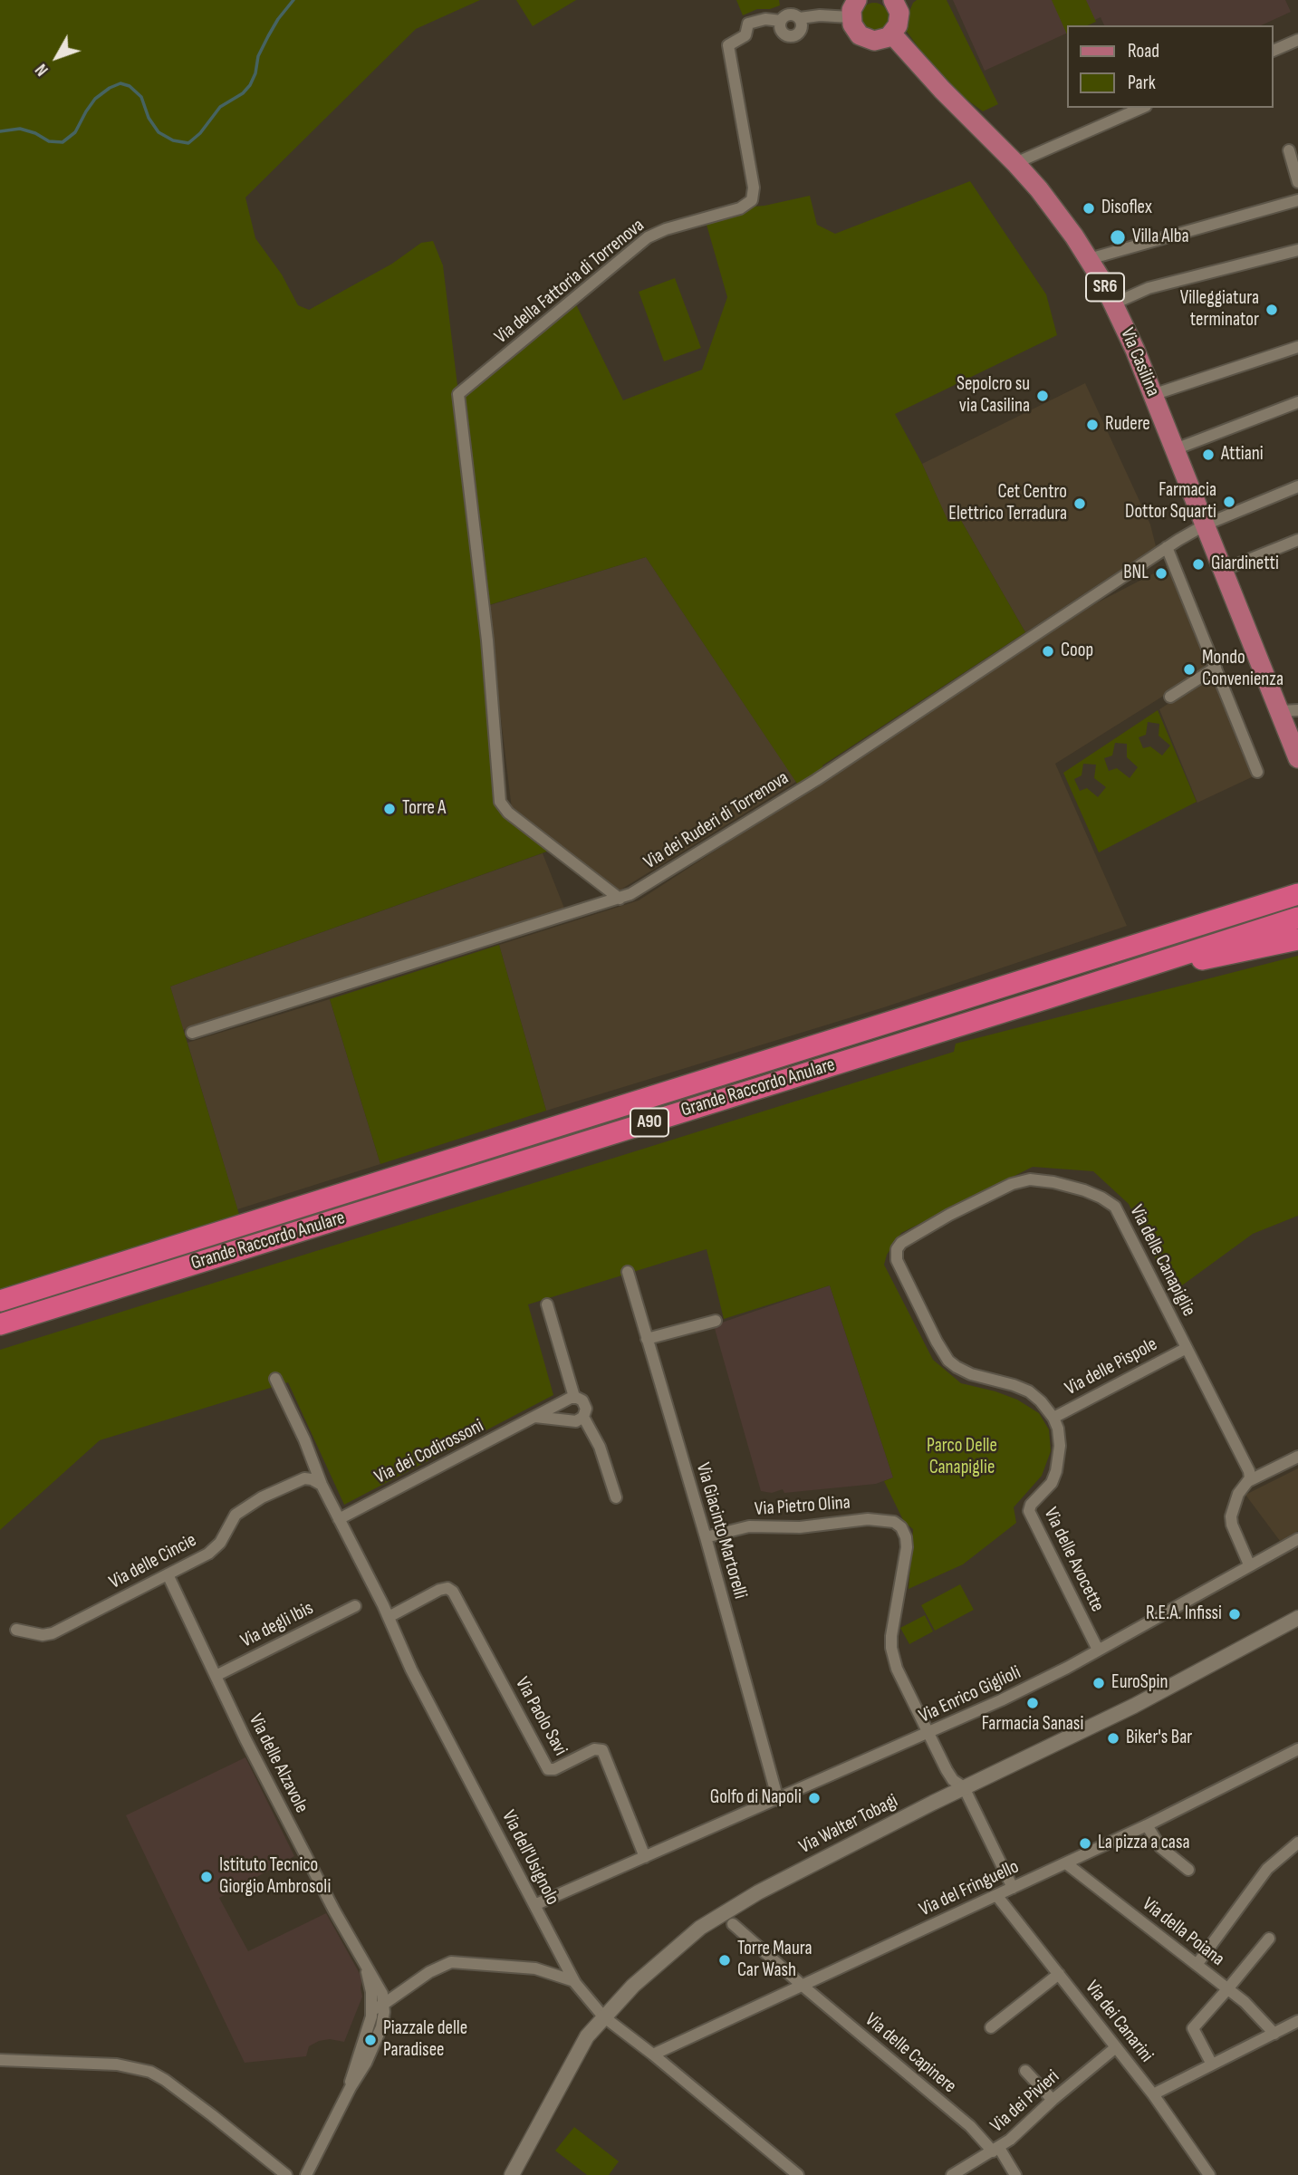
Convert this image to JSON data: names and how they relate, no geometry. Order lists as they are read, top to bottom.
{
  "streets": {
    "highway": ["Grande Raccordo Anulare", "A90"],
    "main road": ["SR6", "Via Casilina"],
    "street": [
      "Via della Fattoria di Torrenova",
      "Via dei Ruderi di Torrenova",
      "Via delle Canapiglie",
      "Via delle Pispole",
      "Via dei Codirossoni",
      "Via Pietro Olina",
      "Via Giacinto Martorelli",
      "Via delle Avocette",
      "Via delle Cincie",
      "Via degli Ibis",
      "Via Enrico Giglioli",
      "Via Paolo Savi",
      "Via delle Alzavole",
      "Via Walter Tobagi",
      "Via dell'Usignolo",
      "Via del Fringuello",
      "Via della Poiana",
      "Via dei Canarini",
      "Via delle Capinere",
      "Via dei Pivieri"
    ]
  },
  "crossings": [
    ["Via della Fattoria di Torrenova", "Via dei Ruderi di Torrenova"],
    ["Via Casilina", "Via dei Ruderi di Torrenova"],
    ["Via delle Canapiglie", "Via delle Pispole"],
    ["Via delle Canapiglie", "Via delle Avocette"],
    ["Via delle Pispole", "Via delle Avocette"],
    ["Via dei Codirossoni", "Via dell'Usignolo"],
    ["Via Pietro Olina", "Via Giacinto Martorelli"],
    ["Via Pietro Olina", "Via Enrico Giglioli"],
    ["Via Giacinto Martorelli", "Via Enrico Giglioli"],
    ["Via delle Avocette", "Via Enrico Giglioli"],
    ["Via delle Cincie", "Via delle Alzavole"],
    ["Via delle Cincie", "Via dell'Usignolo"],
    ["Via degli Ibis", "Via delle Alzavole"],
    ["Via Enrico Giglioli", "Via Paolo Savi"],
    ["Via Enrico Giglioli", "Via dell'Usignolo"],
    ["Via Paolo Savi", "Via dell'Usignolo"],
    ["Via Walter Tobagi", "Via dell'Usignolo"],
    ["Via dell'Usignolo", "Via del Fringuello"],
    ["Via del Fringuello", "Via della Poiana"],
    ["Via del Fringuello", "Via dei Canarini"],
    ["Via del Fringuello", "Via delle Capinere"],
    ["Via dei Canarini", "Via dei Pivieri"],
    ["Via delle Capinere", "Via dei Pivieri"]
  ],
  "parks": ["Parco Delle Canapiglie"],
  "places": [
    "Disoflex",
    "Villa Alba",
    "Villeggiatura terminator",
    "Sepolcro su via Casilina",
    "Rudere",
    "Attiani",
    "Farmacia Dottor Squarti",
    "Cet Centro Elettrico Terradura",
    "Giardinetti",
    "BNL",
    "Coop",
    "Mondo Convenienza",
    "Torre A",
    "R.E.A. Infissi",
    "EuroSpin",
    "Farmacia Sanasi",
    "Biker's Bar",
    "Golfo di Napoli",
    "La pizza a casa",
    "Istituto Tecnico Giorgio Ambrosoli",
    "Torre Maura Car Wash",
    "Piazzale delle Paradisee"
  ],
  "legend": ["Road", "Park"],
  "north": "bottom left"
}
